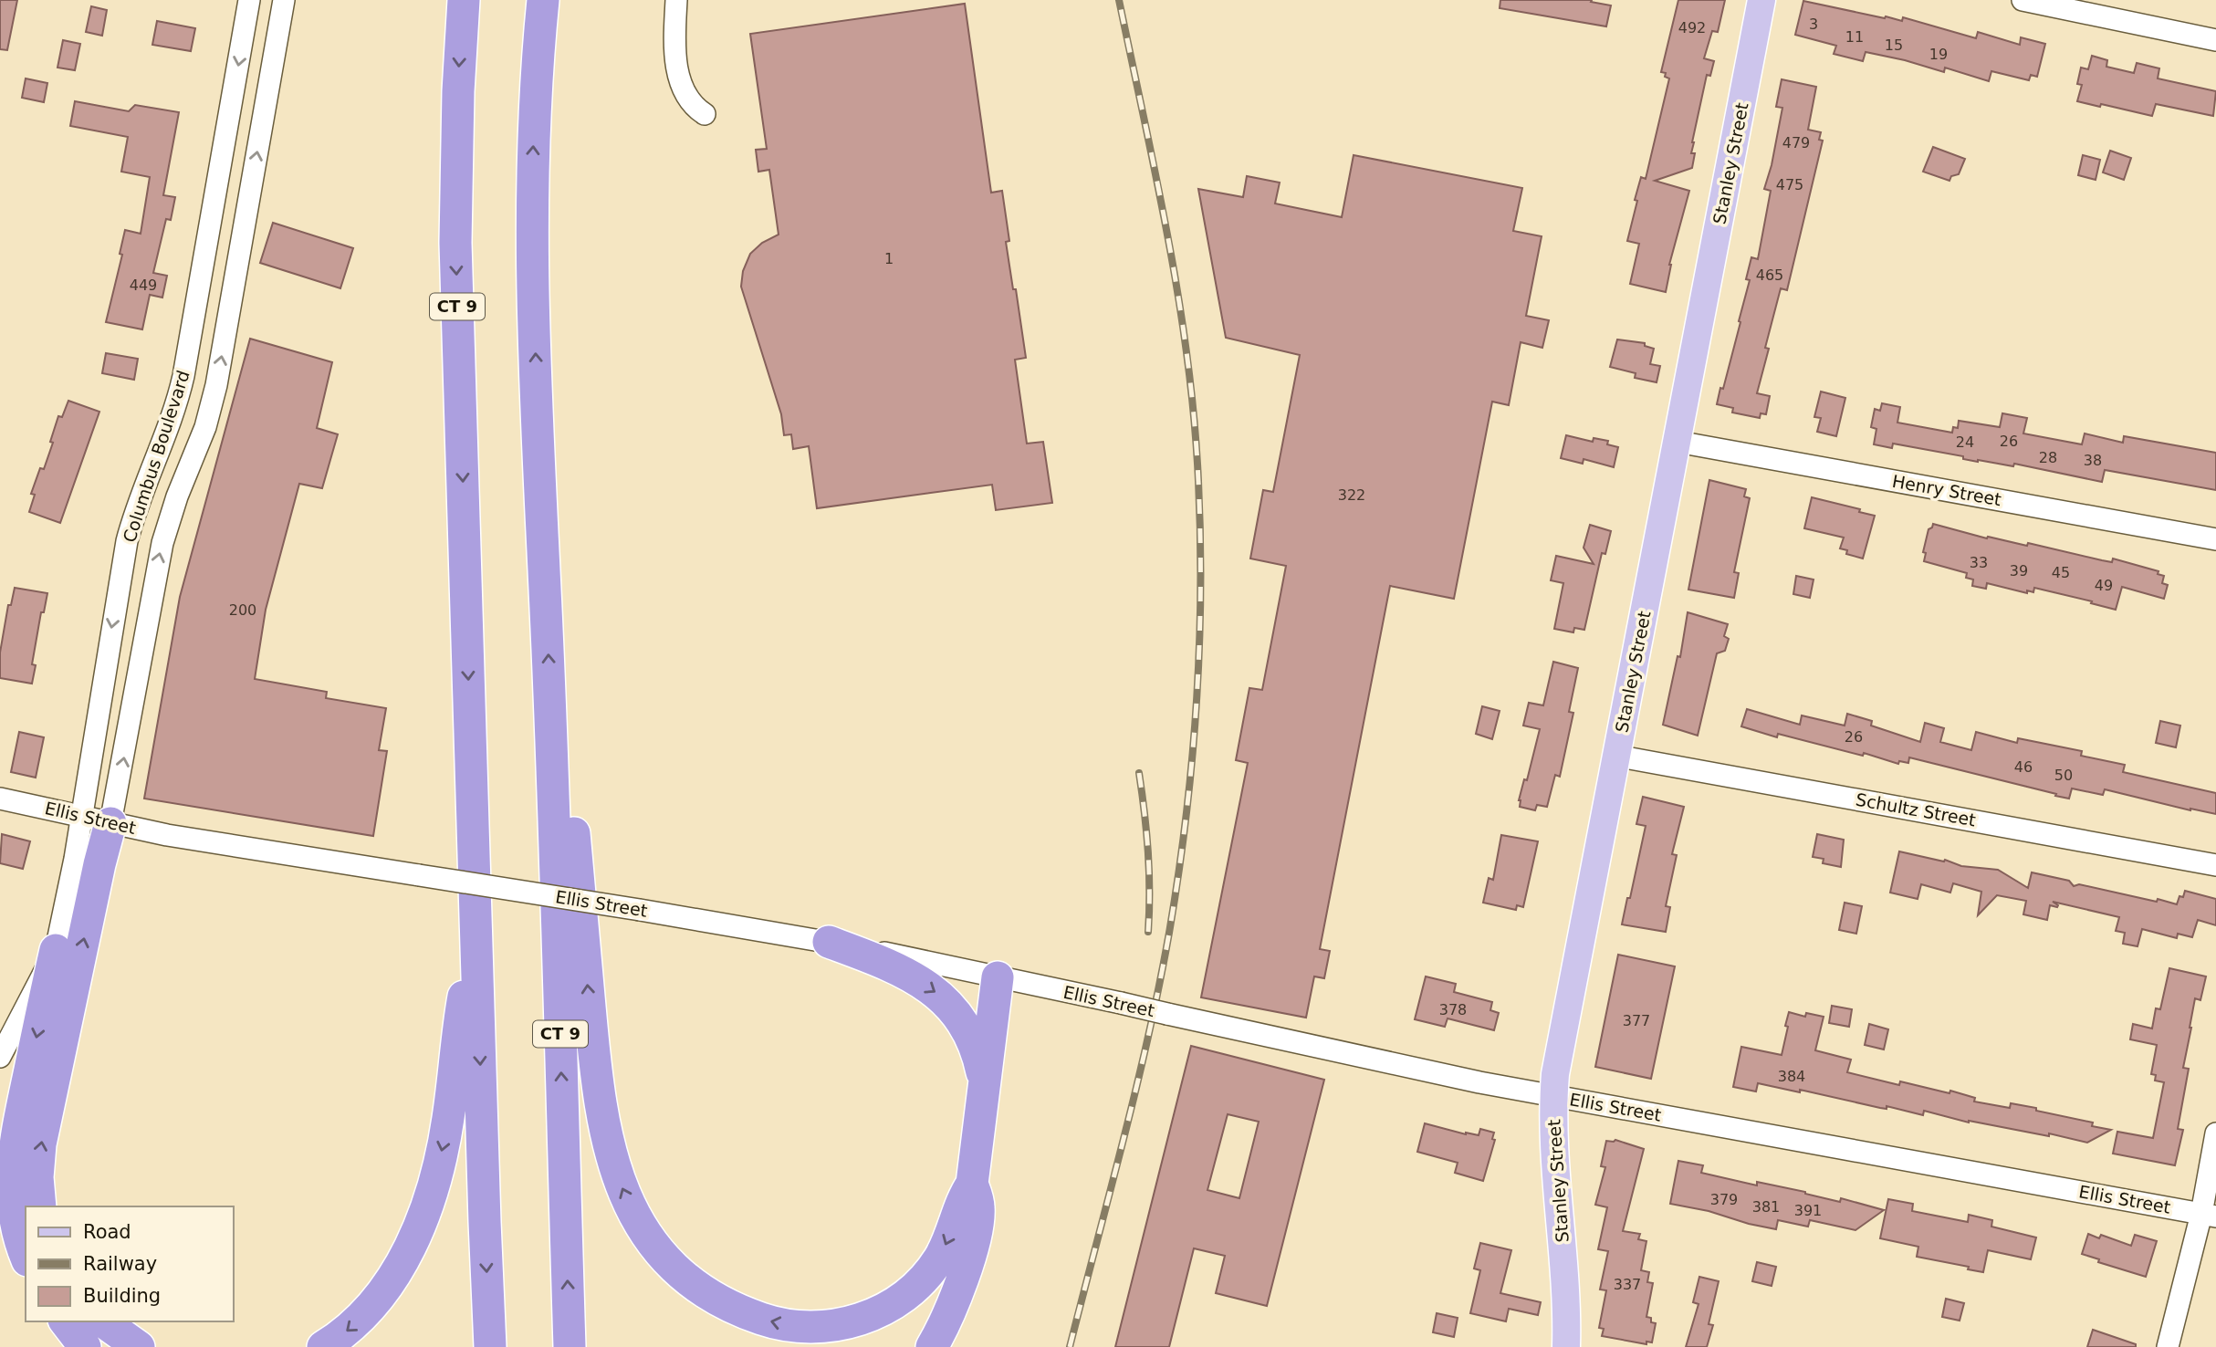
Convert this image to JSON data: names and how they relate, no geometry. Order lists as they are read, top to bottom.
{
  "streets": {
    "highway": ["CT 9"],
    "main road": ["Stanley Street"],
    "street": [
      "Columbus Boulevard",
      "Henry Street",
      "Schultz Street",
      "Ellis Street"
    ]
  },
  "crossings": [
    ["Stanley Street", "Henry Street"],
    ["Stanley Street", "Schultz Street"],
    ["Stanley Street", "Ellis Street"],
    ["Columbus Boulevard", "Ellis Street"]
  ],
  "house_numbers": [
    "3",
    "492",
    "11",
    "15",
    "19",
    "479",
    "475",
    "1",
    "465",
    "449",
    "26",
    "24",
    "28",
    "38",
    "322",
    "33",
    "39",
    "45",
    "49",
    "200",
    "26",
    "46",
    "50",
    "378",
    "377",
    "384",
    "379",
    "381",
    "391",
    "337"
  ],
  "legend": ["Road", "Railway", "Building"]
}
